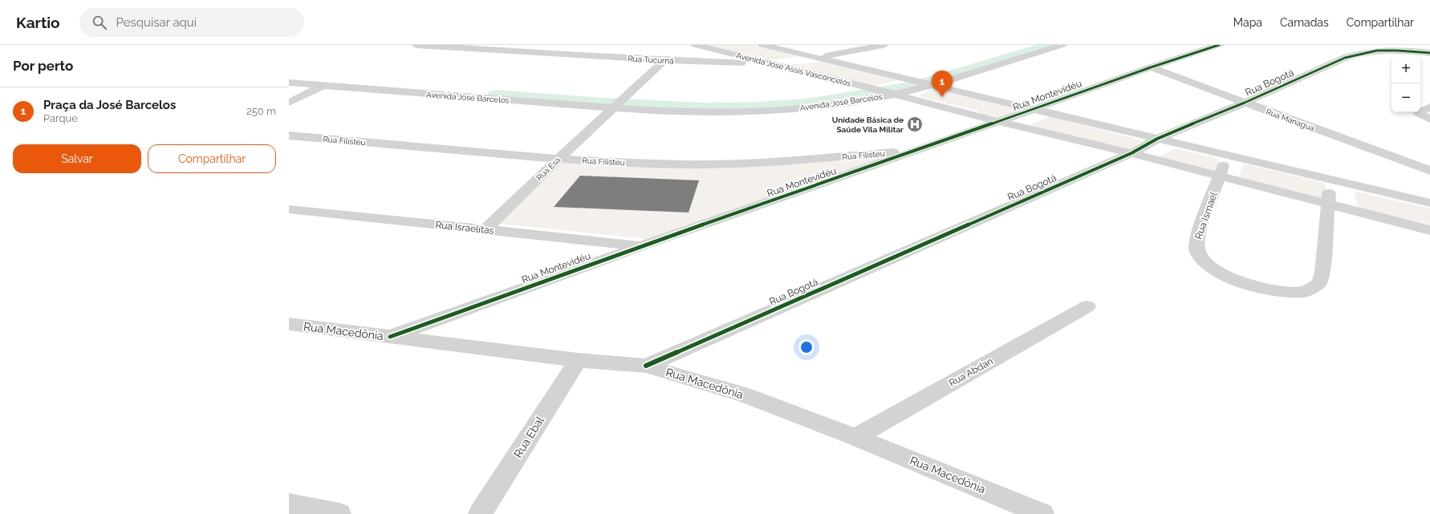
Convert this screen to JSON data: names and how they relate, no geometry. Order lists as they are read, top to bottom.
{
  "streets": {
    "street": [
      "Rua Tucumá",
      "Avenida José Assis Vasconcelos",
      "Rua Bogotá",
      "Rua Montevidéu",
      "Avenida José Barcelos",
      "Rua Managua",
      "Rua Filisteu",
      "Rua Esa",
      "Rua Ismael",
      "Rua Israelitas",
      "Rua Macedônia",
      "Rua Abdan",
      "Rua Ebal"
    ]
  },
  "crossings": [
    ["Rua Tucumá", "Avenida José Assis Vasconcelos"],
    ["Rua Tucumá", "Rua Esa"],
    ["Avenida José Assis Vasconcelos", "Rua Bogotá"],
    ["Avenida José Assis Vasconcelos", "Rua Montevidéu"],
    ["Avenida José Assis Vasconcelos", "Avenida José Barcelos"],
    ["Avenida José Assis Vasconcelos", "Rua Ismael"],
    ["Rua Bogotá", "Rua Managua"],
    ["Rua Bogotá", "Rua Macedônia"],
    ["Rua Montevidéu", "Rua Managua"],
    ["Rua Montevidéu", "Rua Filisteu"],
    ["Rua Montevidéu", "Rua Israelitas"],
    ["Rua Montevidéu", "Rua Macedônia"],
    ["Avenida José Barcelos", "Rua Esa"],
    ["Rua Filisteu", "Rua Esa"],
    ["Rua Esa", "Rua Israelitas"],
    ["Rua Macedônia", "Rua Abdan"],
    ["Rua Macedônia", "Rua Ebal"]
  ],
  "places": {
    "hospital": ["Unidade Básica de Saúde Vila Militar"]
  },
  "page": {
    "header": "Kartio",
    "search": "Pesquisar aqui",
    "nav": ["Mapa", "Camadas", "Compartilhar"],
    "heading": "Por perto",
    "map_buttons": ["+", "−"],
    "pins": "1",
    "list": [
      {
        "mark": "1",
        "name": "Praça da José Barcelos",
        "note": "Parque",
        "value": "250 m"
      }
    ],
    "buttons": ["Salvar", "Compartilhar"]
  }
}
